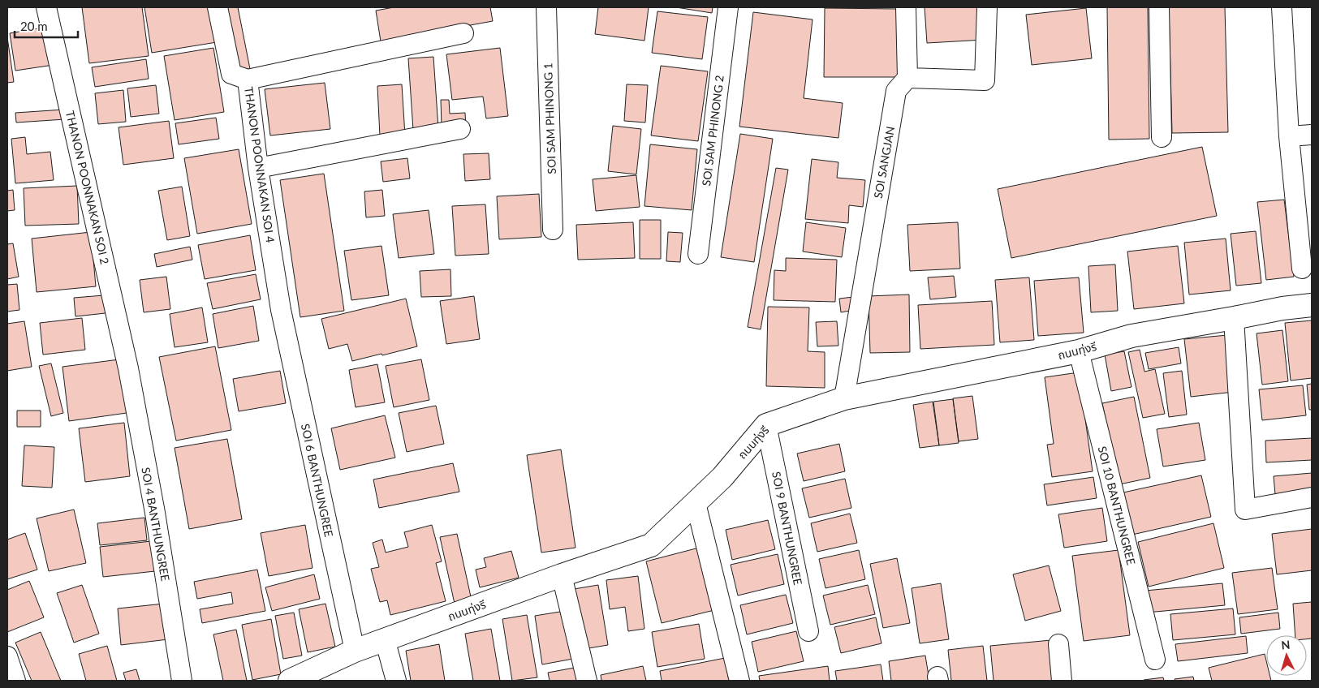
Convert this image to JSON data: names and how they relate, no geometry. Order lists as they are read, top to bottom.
{
  "streets": {
    "street": [
      "SOI SAM PHINONG 1",
      "SOI SAM PHINONG 2",
      "SOI SANGJAN",
      "THANON POONNAKAN SOI 4",
      "THANON POONNAKAN SOI 2",
      "ถนนทุ่งรี",
      "SOI 6 BANTHUNGREE",
      "SOI 10 BANTHUNGREE",
      "SOI 4 BANTHUNGREE",
      "SOI 9 BANTHUNGREE"
    ]
  },
  "crossings": [
    ["SOI SANGJAN", "ถนนทุ่งรี"],
    ["THANON POONNAKAN SOI 4", "SOI 6 BANTHUNGREE"],
    ["THANON POONNAKAN SOI 2", "SOI 4 BANTHUNGREE"],
    ["ถนนทุ่งรี", "SOI 6 BANTHUNGREE"],
    ["ถนนทุ่งรี", "SOI 10 BANTHUNGREE"],
    ["ถนนทุ่งรี", "SOI 9 BANTHUNGREE"]
  ],
  "scale_bar": "20 m",
  "north": "top"
}
